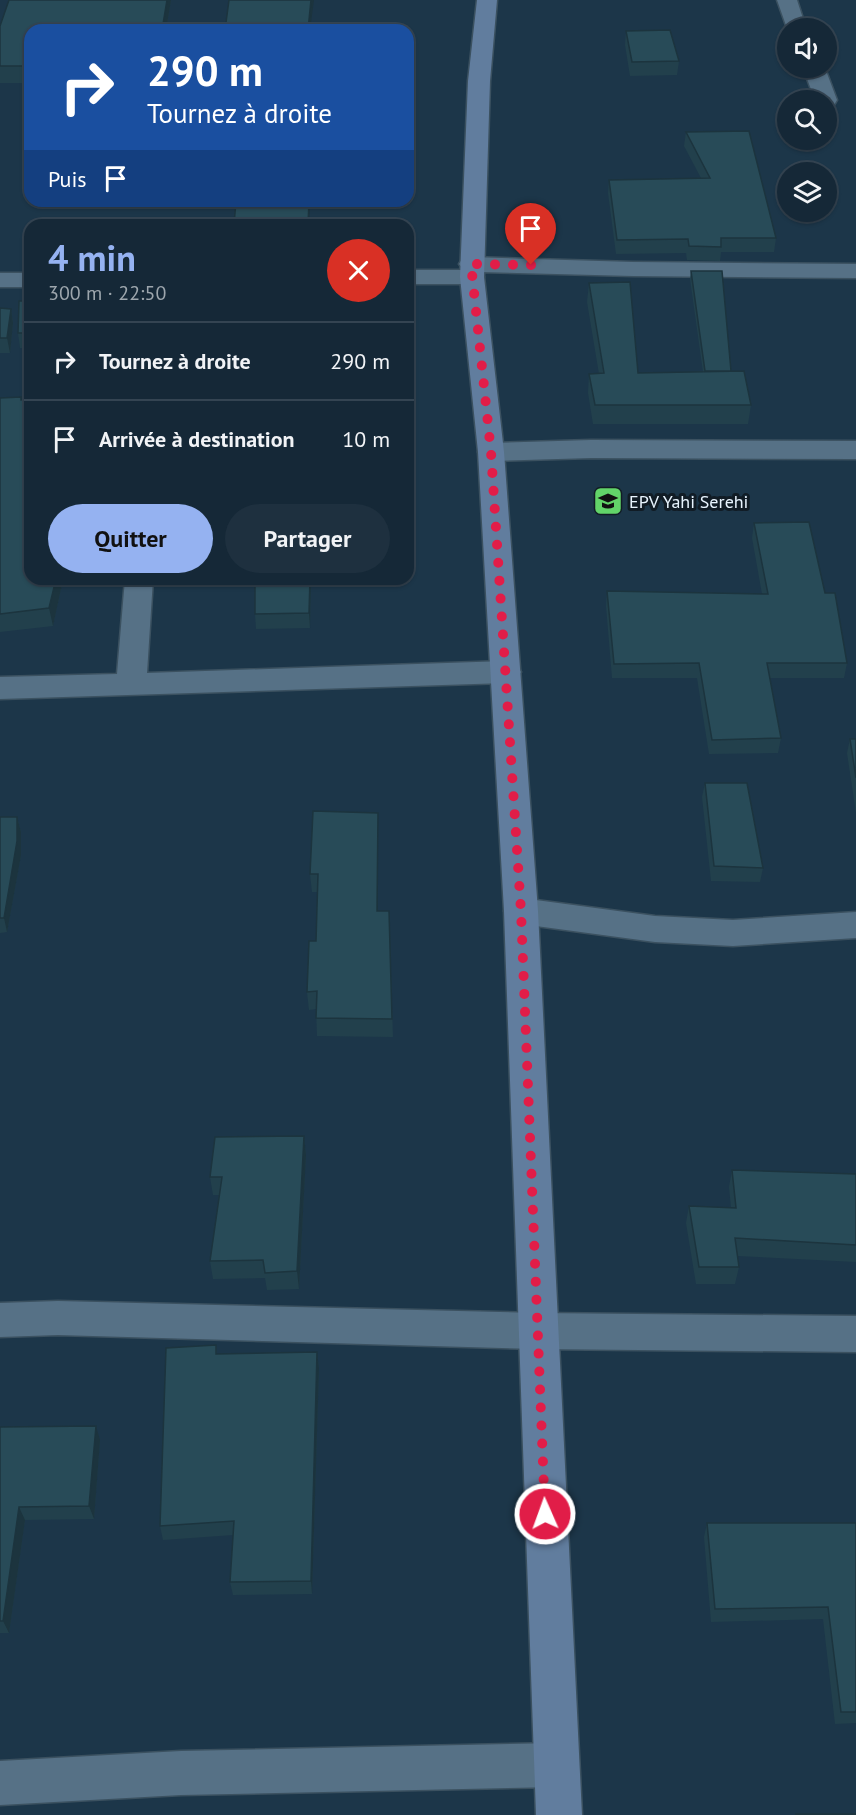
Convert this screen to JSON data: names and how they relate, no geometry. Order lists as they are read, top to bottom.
{
  "places": {
    "school or university": ["EPV Yahi Serehi"]
  },
  "page": {
    "turn": ["290 m", "Tournez à droite"],
    "then": "Puis",
    "heading": ["4 min", "300 m · 22:50"],
    "list": [
      {
        "name": "Tournez à droite",
        "value": "290 m"
      },
      {
        "name": "Arrivée à destination",
        "value": "10 m"
      }
    ],
    "buttons": ["Quitter", "Partager"]
  }
}
